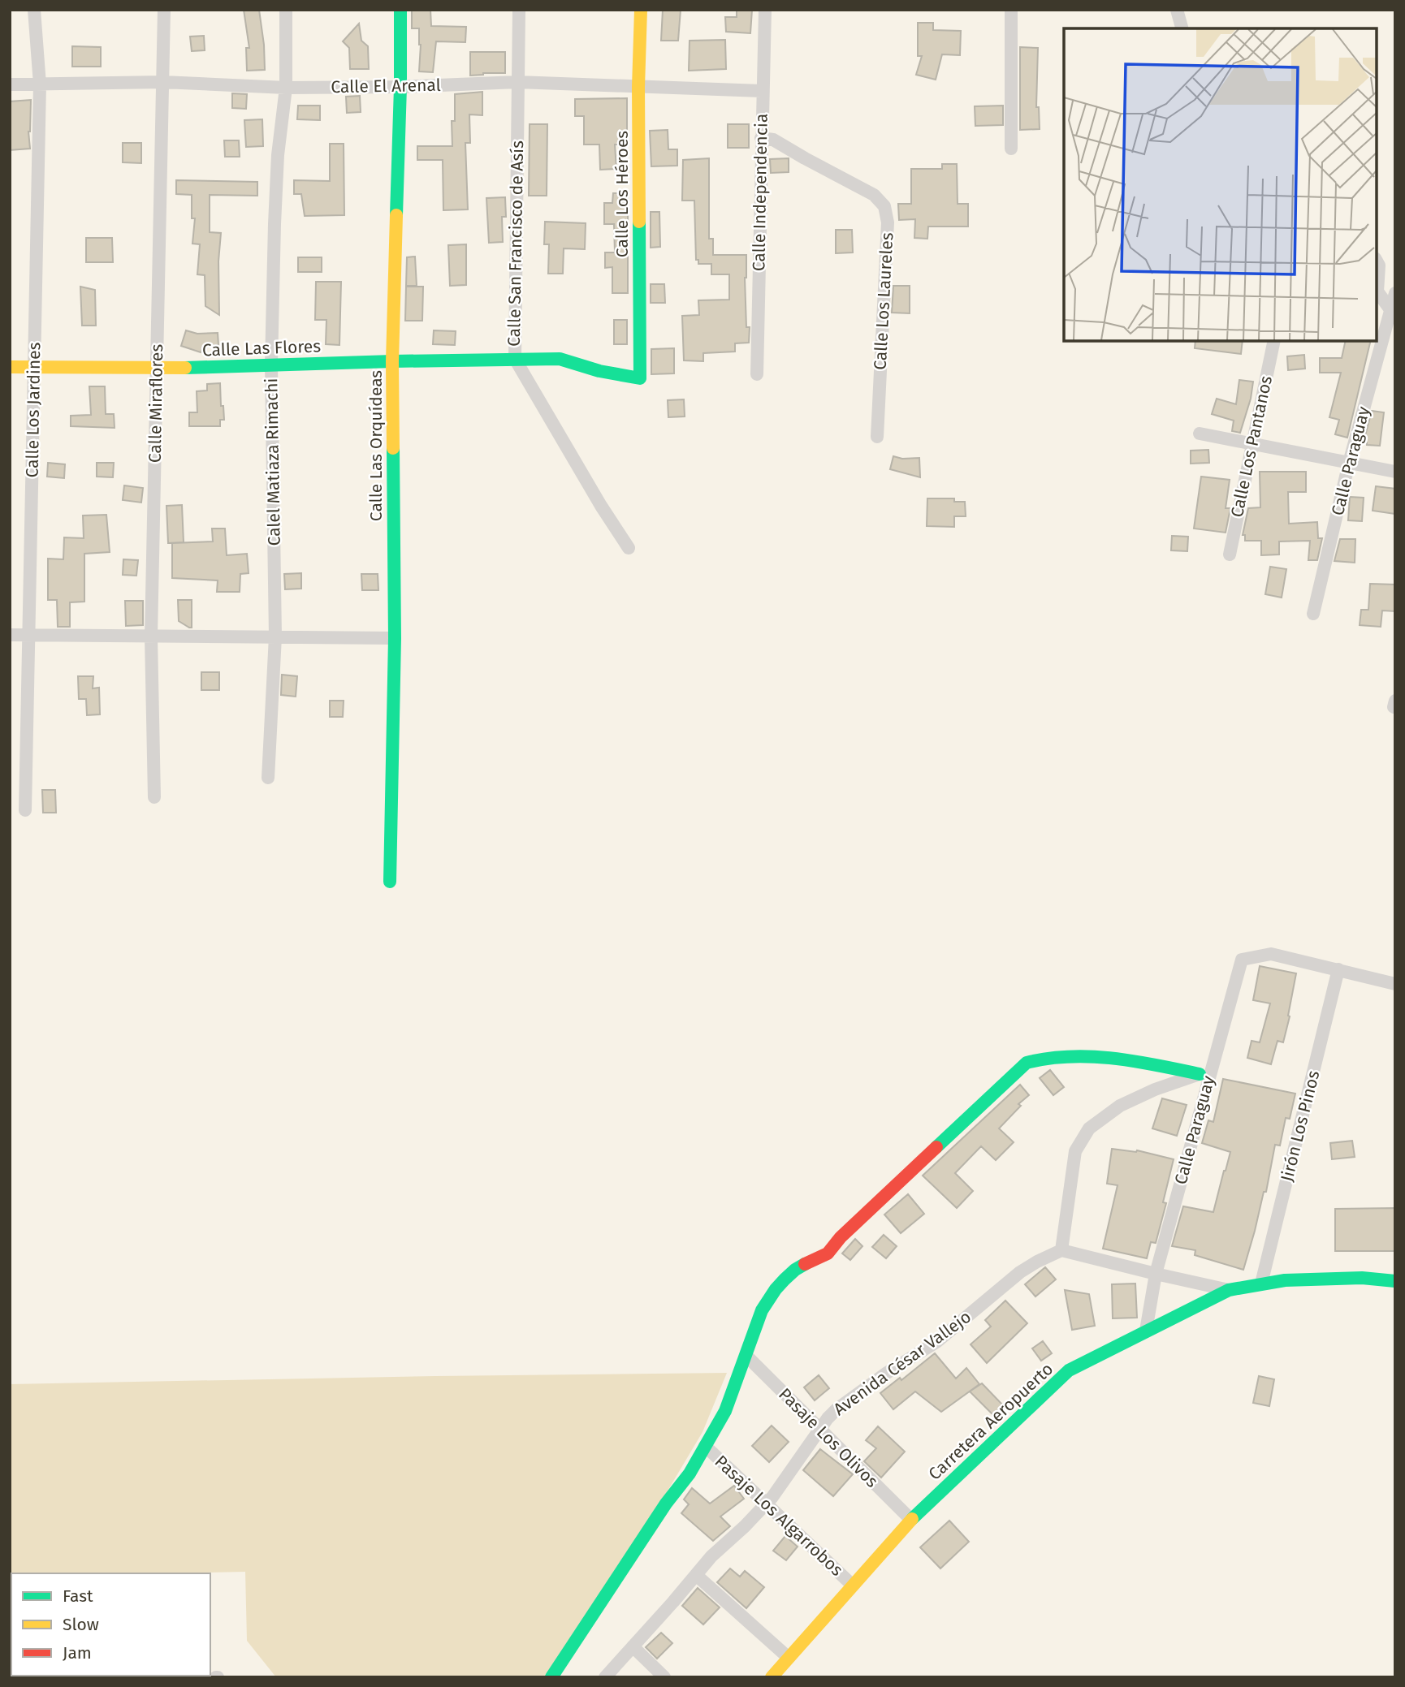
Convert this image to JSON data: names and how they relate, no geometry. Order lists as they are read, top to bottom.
{
  "streets": {
    "street": [
      "Calle El Arenal",
      "Calle Independencia",
      "Calle Los Héroes",
      "Calle San Francisco de Asís",
      "Calle Los Laureles",
      "Calle Las Flores",
      "Calle Miraflores",
      "Calle Los Jardines",
      "Calle Las Orquídeas",
      "Calle Los Pantanos",
      "Calle Paraguay",
      "Calel Matiaza Rimachi",
      "Jirón Los Pinos",
      "Avenida César Vallejo",
      "Carretera Aeropuerto",
      "Pasaje Los Olivos",
      "Pasaje Los Algarrobos"
    ]
  },
  "crossings": [
    ["Calle El Arenal", "Calle Independencia"],
    ["Calle El Arenal", "Calle Los Héroes"],
    ["Calle El Arenal", "Calle San Francisco de Asís"],
    ["Calle El Arenal", "Calle Miraflores"],
    ["Calle El Arenal", "Calle Los Jardines"],
    ["Calle El Arenal", "Calle Las Orquídeas"],
    ["Calle El Arenal", "Calel Matiaza Rimachi"],
    ["Calle Independencia", "Calle Los Laureles"],
    ["Calle Los Héroes", "Calle Las Flores"],
    ["Calle San Francisco de Asís", "Calle Las Flores"],
    ["Calle Las Flores", "Calle Miraflores"],
    ["Calle Las Flores", "Calle Los Jardines"],
    ["Calle Las Flores", "Calle Las Orquídeas"],
    ["Calle Las Flores", "Calel Matiaza Rimachi"],
    ["Calle Paraguay", "Jirón Los Pinos"],
    ["Calle Paraguay", "Carretera Aeropuerto"],
    ["Jirón Los Pinos", "Carretera Aeropuerto"],
    ["Avenida César Vallejo", "Pasaje Los Olivos"],
    ["Avenida César Vallejo", "Pasaje Los Algarrobos"],
    ["Carretera Aeropuerto", "Pasaje Los Olivos"],
    ["Carretera Aeropuerto", "Pasaje Los Algarrobos"]
  ],
  "legend": ["Fast", "Slow", "Jam"]
}
